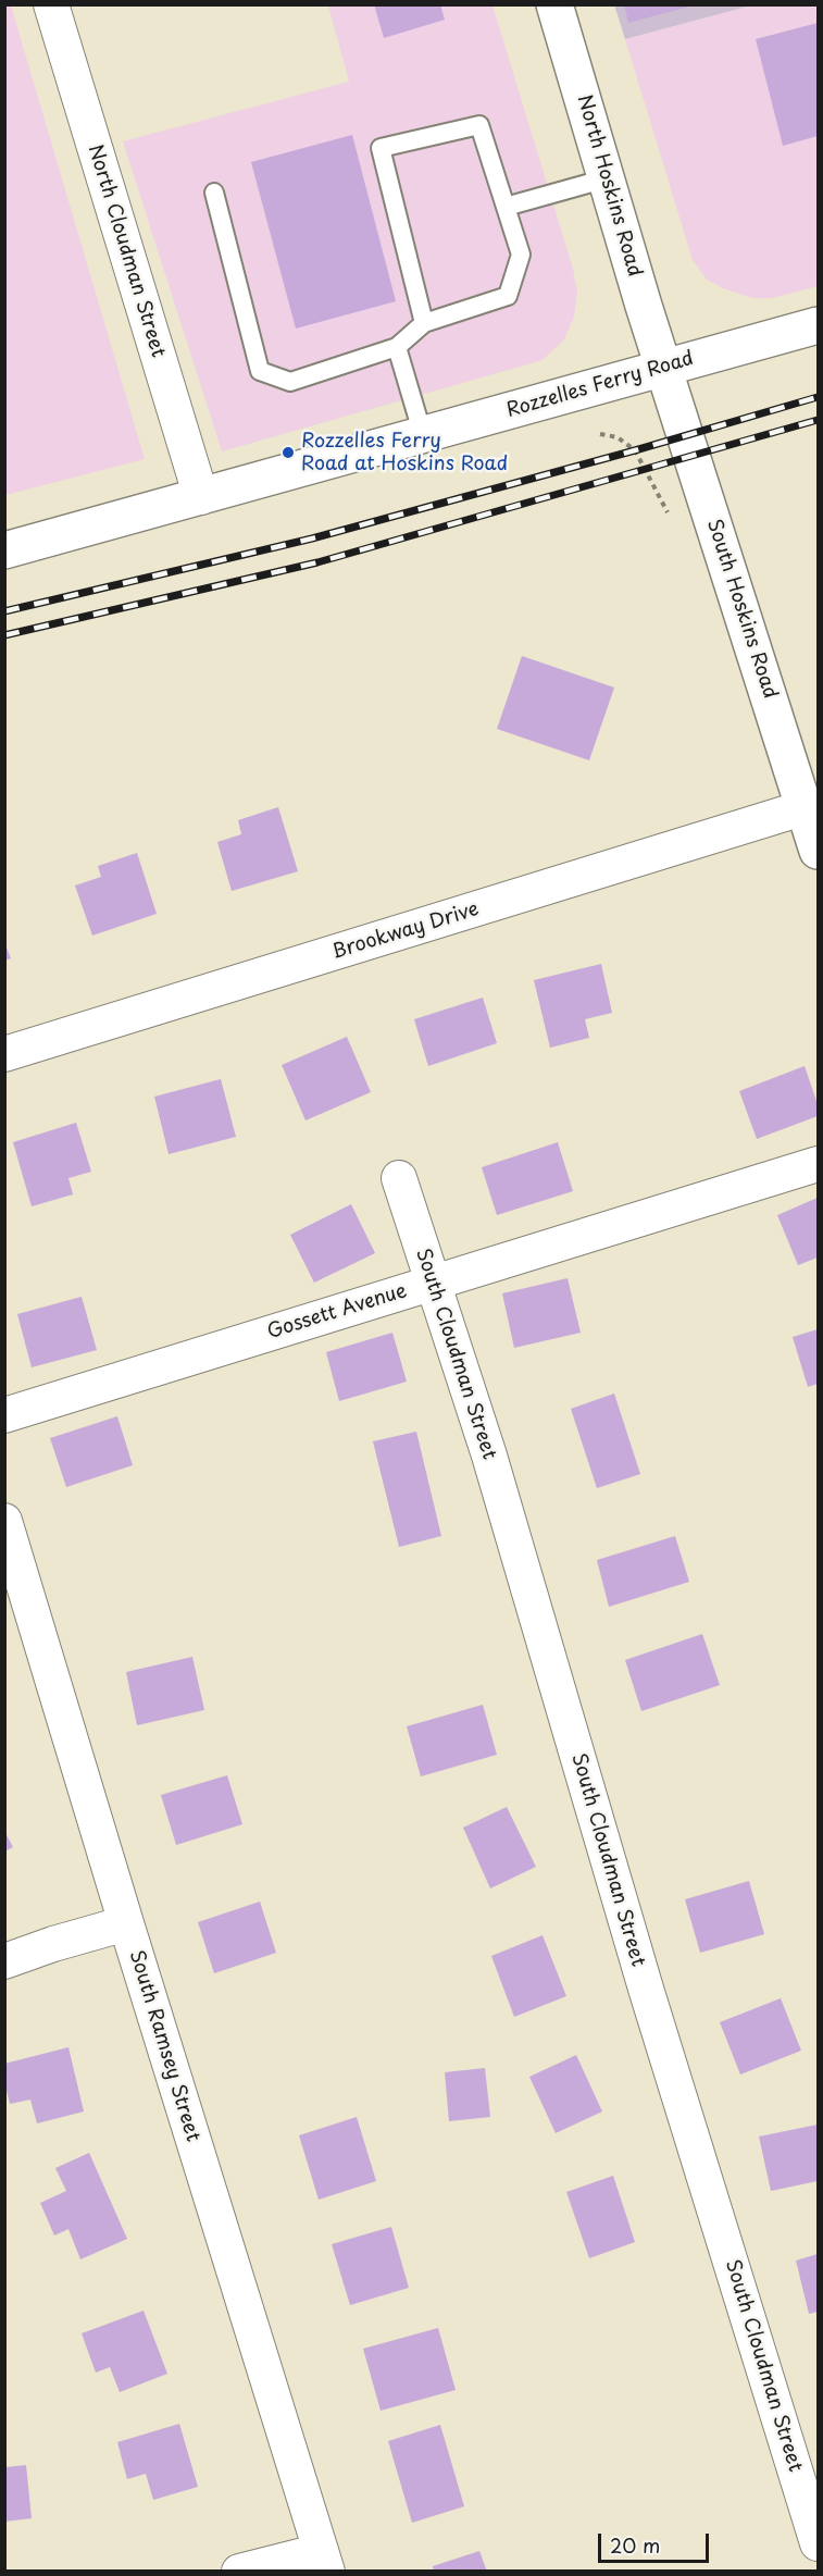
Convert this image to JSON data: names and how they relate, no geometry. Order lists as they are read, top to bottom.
{
  "streets": {
    "street": [
      "North Hoskins Road",
      "North Cloudman Street",
      "Rozzelles Ferry Road",
      "South Hoskins Road",
      "Brookway Drive",
      "Gossett Avenue",
      "South Cloudman Street",
      "South Ramsey Street"
    ]
  },
  "crossings": [
    ["North Hoskins Road", "Rozzelles Ferry Road"],
    ["North Hoskins Road", "South Hoskins Road"],
    ["North Cloudman Street", "Rozzelles Ferry Road"],
    ["Rozzelles Ferry Road", "South Hoskins Road"],
    ["South Hoskins Road", "Brookway Drive"],
    ["Gossett Avenue", "South Cloudman Street"]
  ],
  "places": ["Rozzelles Ferry Road at Hoskins Road"],
  "scale_bar": "20 m"
}
